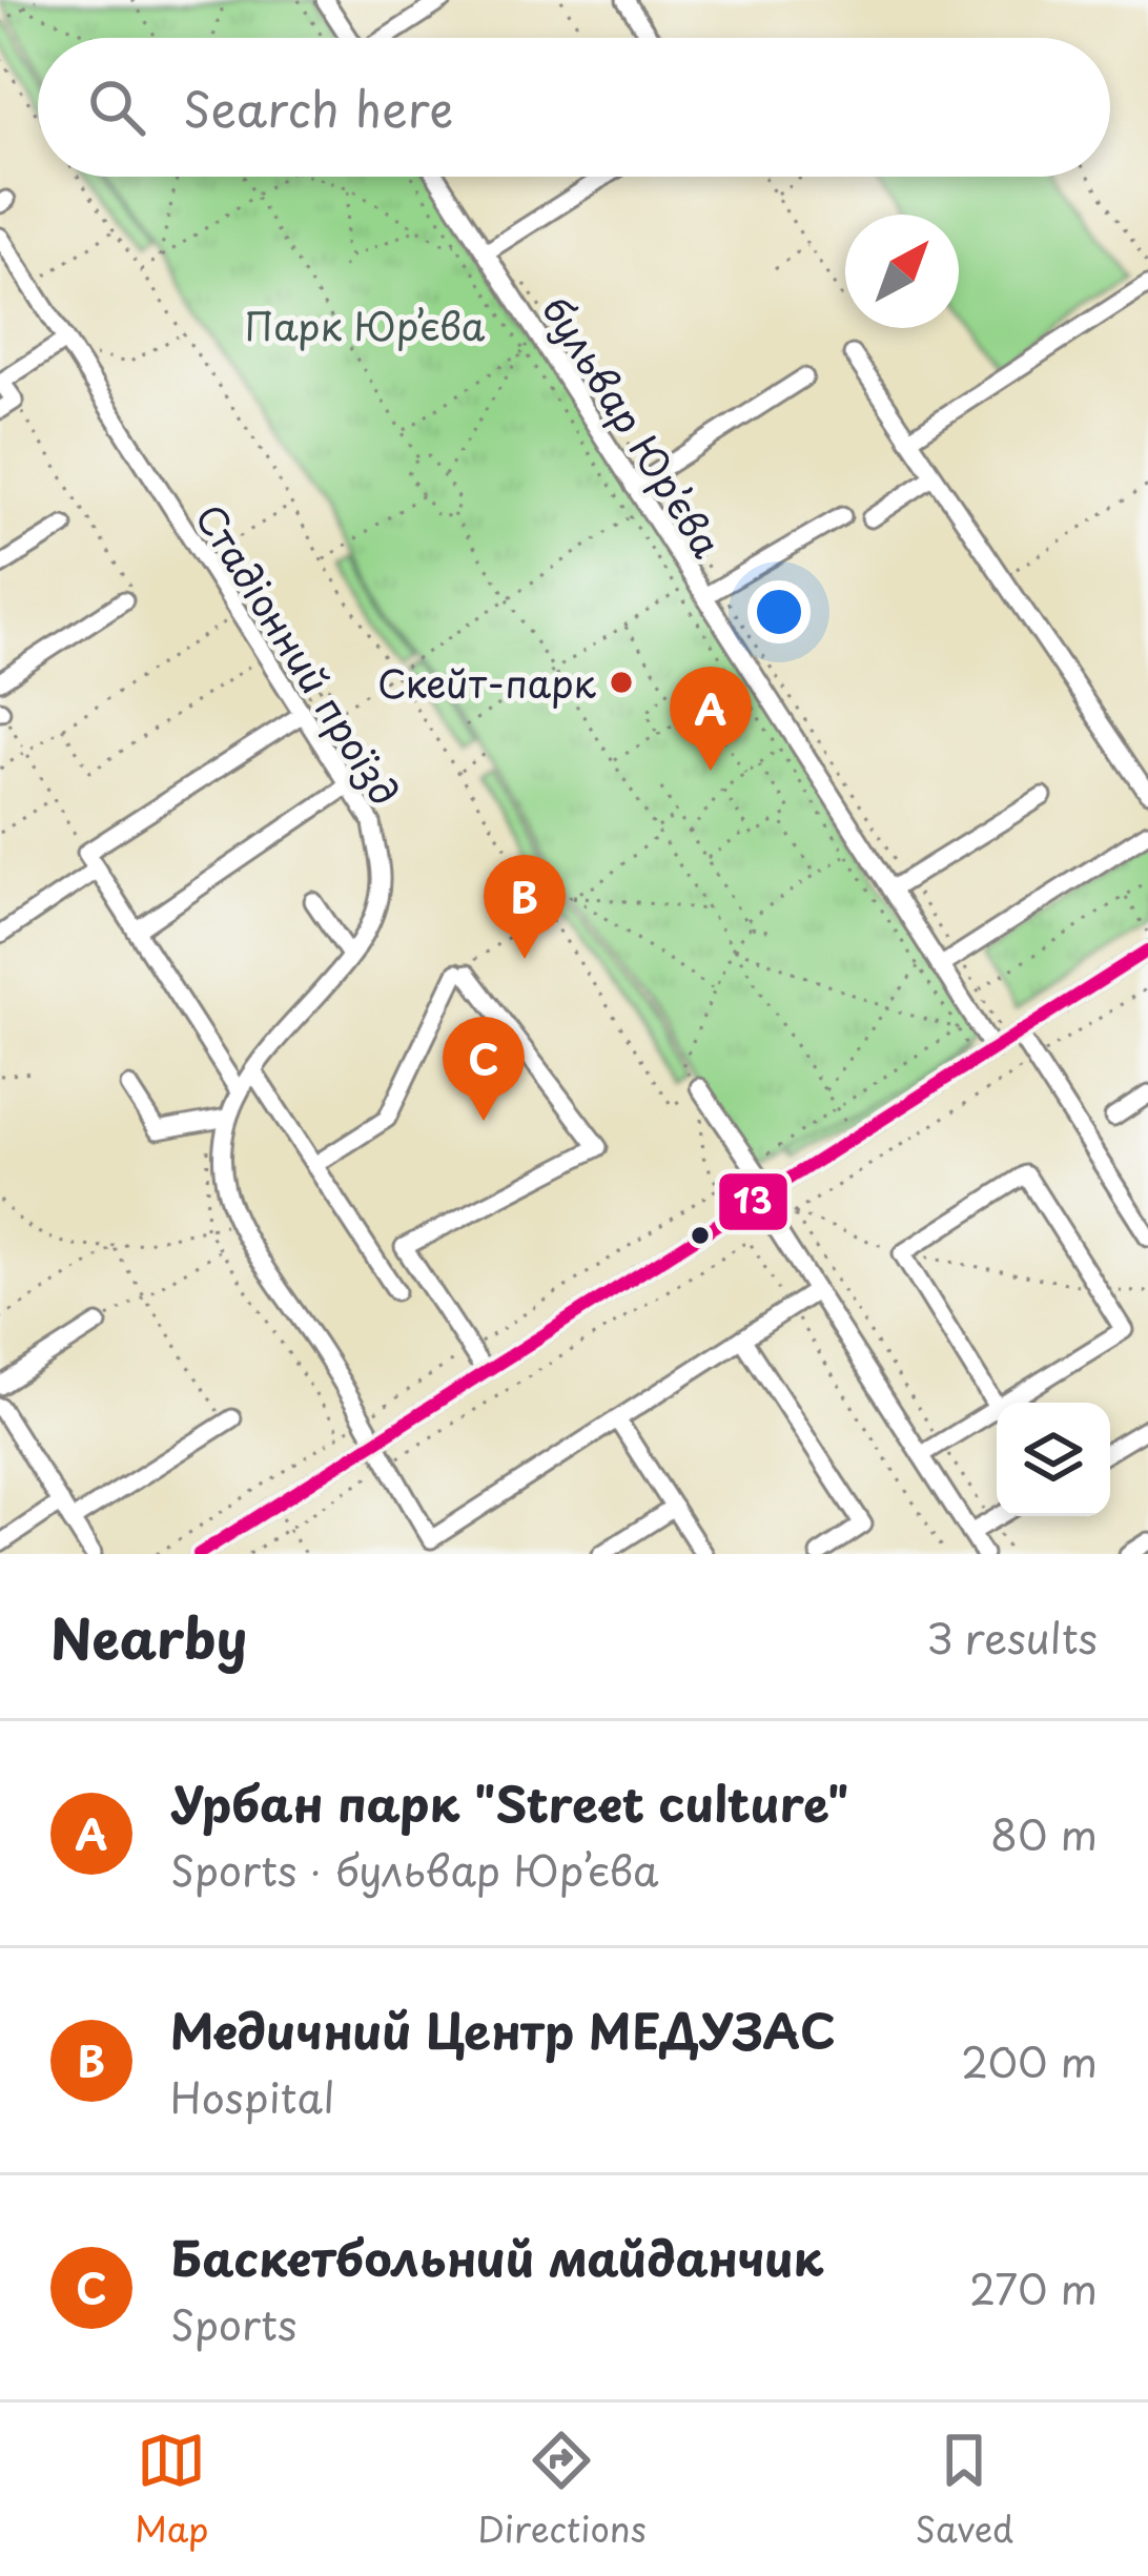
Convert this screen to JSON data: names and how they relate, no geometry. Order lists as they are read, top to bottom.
{
  "streets": {
    "street": ["бульвар Юрʼєва", "Стадіонний проїзд"]
  },
  "parks": ["Парк Юр’єва"],
  "places": ["Скейт-парк"],
  "lines": ["transit line 13"],
  "north": "top right",
  "page": {
    "search": "Search here",
    "pins": ["A", "B", "C"],
    "heading": ["Nearby", "3 results"],
    "list": [
      {
        "mark": "A",
        "name": "Урбан парк \"Street culture\"",
        "note": "Sports · бульвар Юрʼєва",
        "value": "80 m"
      },
      {
        "mark": "B",
        "name": "Медичний Центр МЕДУЗАС",
        "note": "Hospital",
        "value": "200 m"
      },
      {
        "mark": "C",
        "name": "Баскетбольний майданчик",
        "note": "Sports",
        "value": "270 m"
      }
    ],
    "nav": ["Map", "Directions", "Saved"]
  }
}
